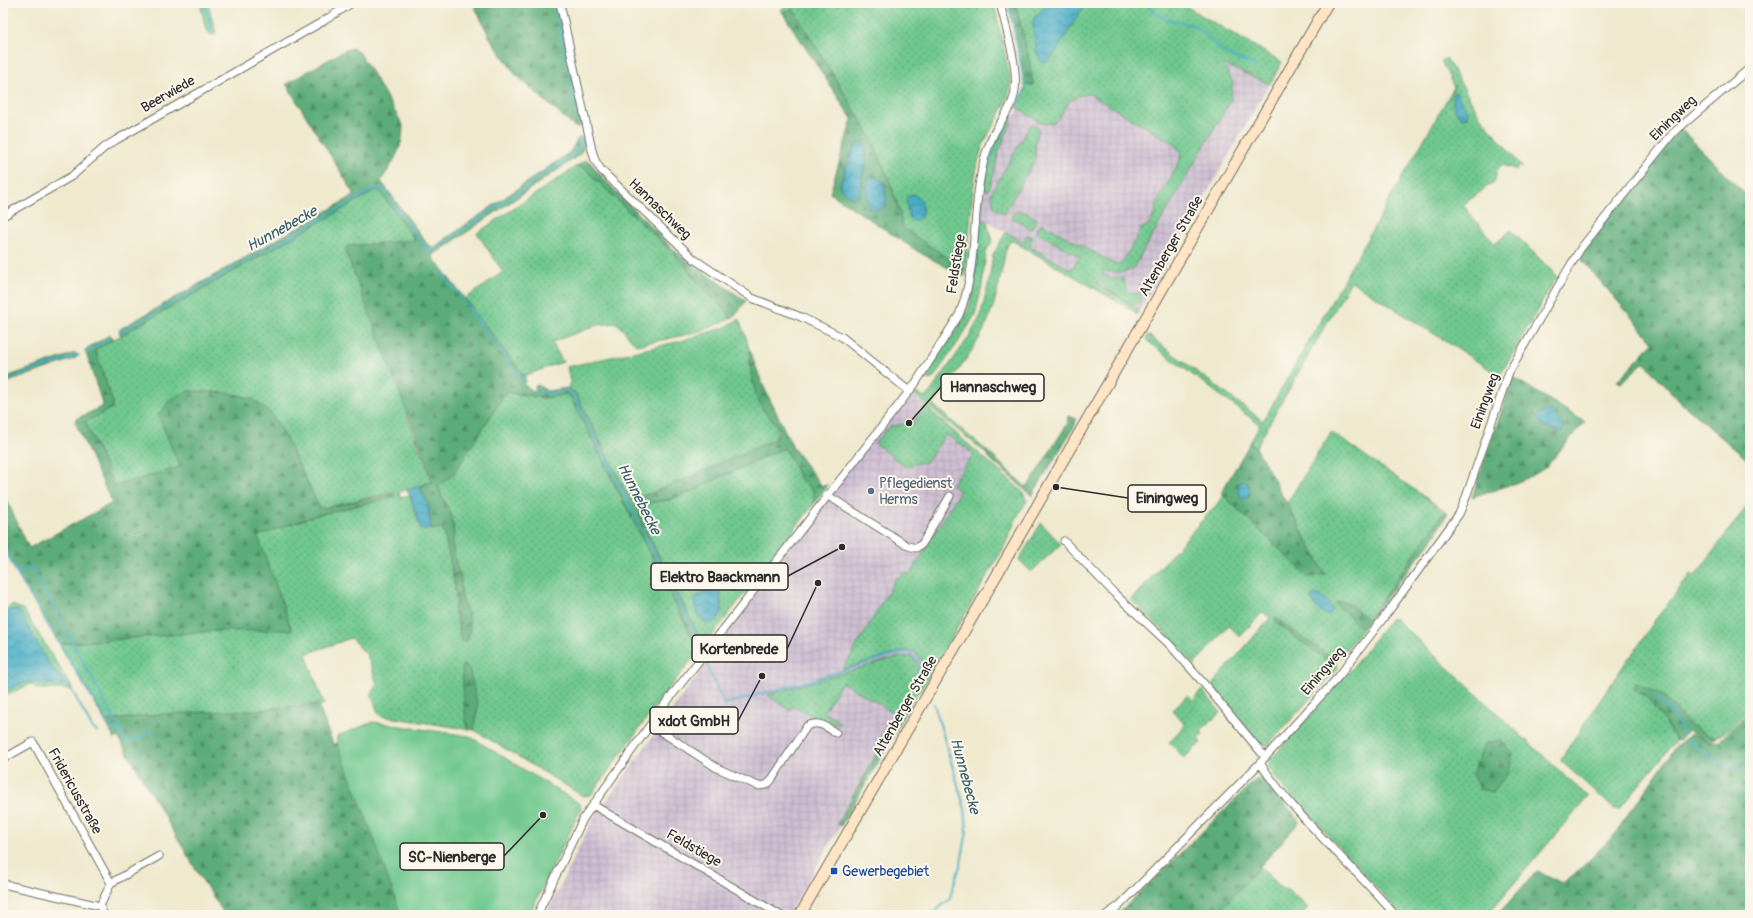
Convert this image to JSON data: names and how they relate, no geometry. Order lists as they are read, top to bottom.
{
  "streets": {
    "main road": ["Altenberger Straße"],
    "street": [
      "Beerwiede",
      "Einingweg",
      "Hannaschweg",
      "Feldstiege",
      "Fridericusstraße"
    ]
  },
  "crossings": [
    ["Hannaschweg", "Feldstiege"]
  ],
  "water": ["Hunnebecke"],
  "places": {
    "other": [
      "Hannaschweg",
      "Einingweg",
      "Pflegedienst Herms",
      "Elektro Baackmann",
      "Kortenbrede",
      "xdot GmbH",
      "SC-Nienberge"
    ],
    "transit": ["Gewerbegebiet"]
  }
}
